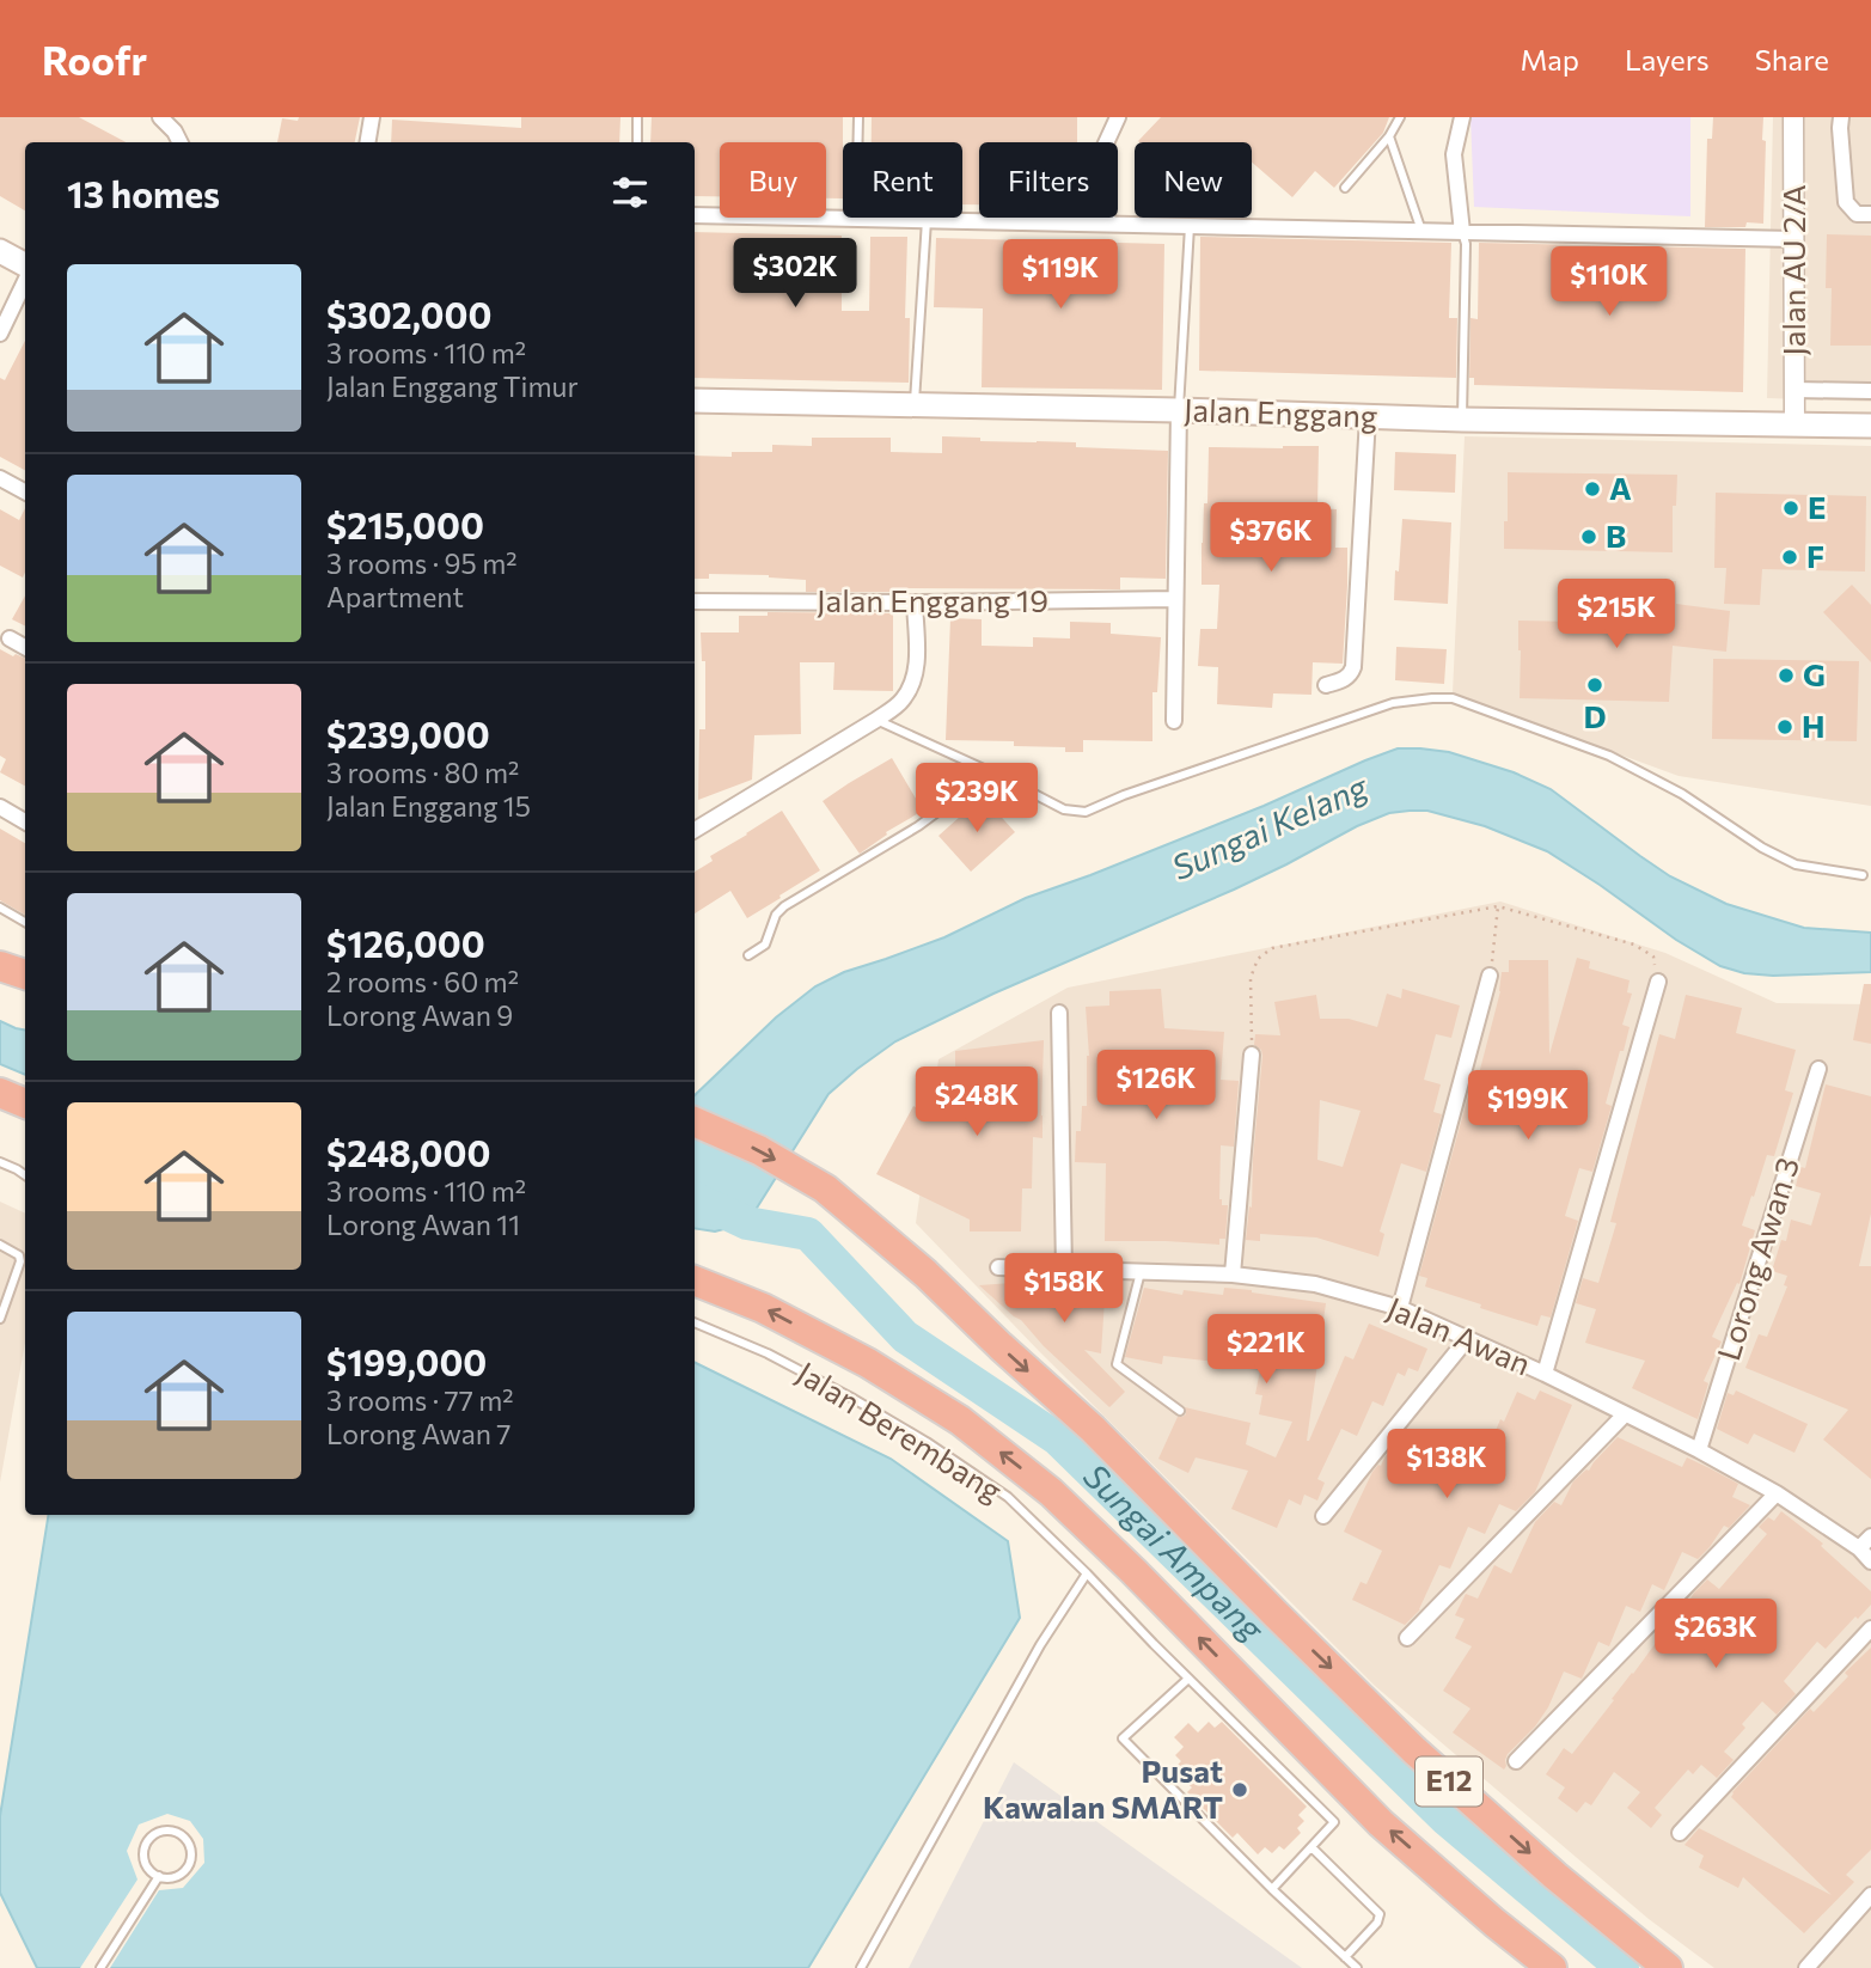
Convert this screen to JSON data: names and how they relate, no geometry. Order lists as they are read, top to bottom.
{
  "streets": {
    "highway": ["E12"],
    "main road": ["Jalan Enggang"],
    "street": [
      "Jalan AU 2/A",
      "Jalan Enggang 19",
      "Lorong Awan 3",
      "Jalan Awan"
    ],
    "lane": ["Jalan Berembang"]
  },
  "crossings": [
    ["Jalan AU 2/A", "Jalan Enggang"],
    ["Lorong Awan 3", "Jalan Awan"]
  ],
  "water": ["Sungai Kelang", "Sungai Ampang"],
  "places": [
    "A",
    "E",
    "B",
    "F",
    "G",
    "D",
    "H",
    "Pusat Kawalan SMART"
  ],
  "page": {
    "header": "Roofr",
    "nav": ["Map", "Layers", "Share"],
    "chip": [
      "Buy",
      "Rent",
      "Filters",
      "New"
    ],
    "heading": "13 homes",
    "price": [
      "$302K",
      "$119K",
      "$110K",
      "$376K",
      "$215K",
      "$239K",
      "$126K",
      "$248K",
      "$199K",
      "$158K",
      "$221K",
      "$138K",
      "$263K"
    ],
    "list": [
      {
        "name": "$302,000",
        "note": "3 rooms · 110 m² · Jalan Enggang Timur"
      },
      {
        "name": "$215,000",
        "note": "3 rooms · 95 m² · Apartment"
      },
      {
        "name": "$239,000",
        "note": "3 rooms · 80 m² · Jalan Enggang 15"
      },
      {
        "name": "$126,000",
        "note": "2 rooms · 60 m² · Lorong Awan 9"
      },
      {
        "name": "$248,000",
        "note": "3 rooms · 110 m² · Lorong Awan 11"
      },
      {
        "name": "$199,000",
        "note": "3 rooms · 77 m² · Lorong Awan 7"
      }
    ]
  }
}
